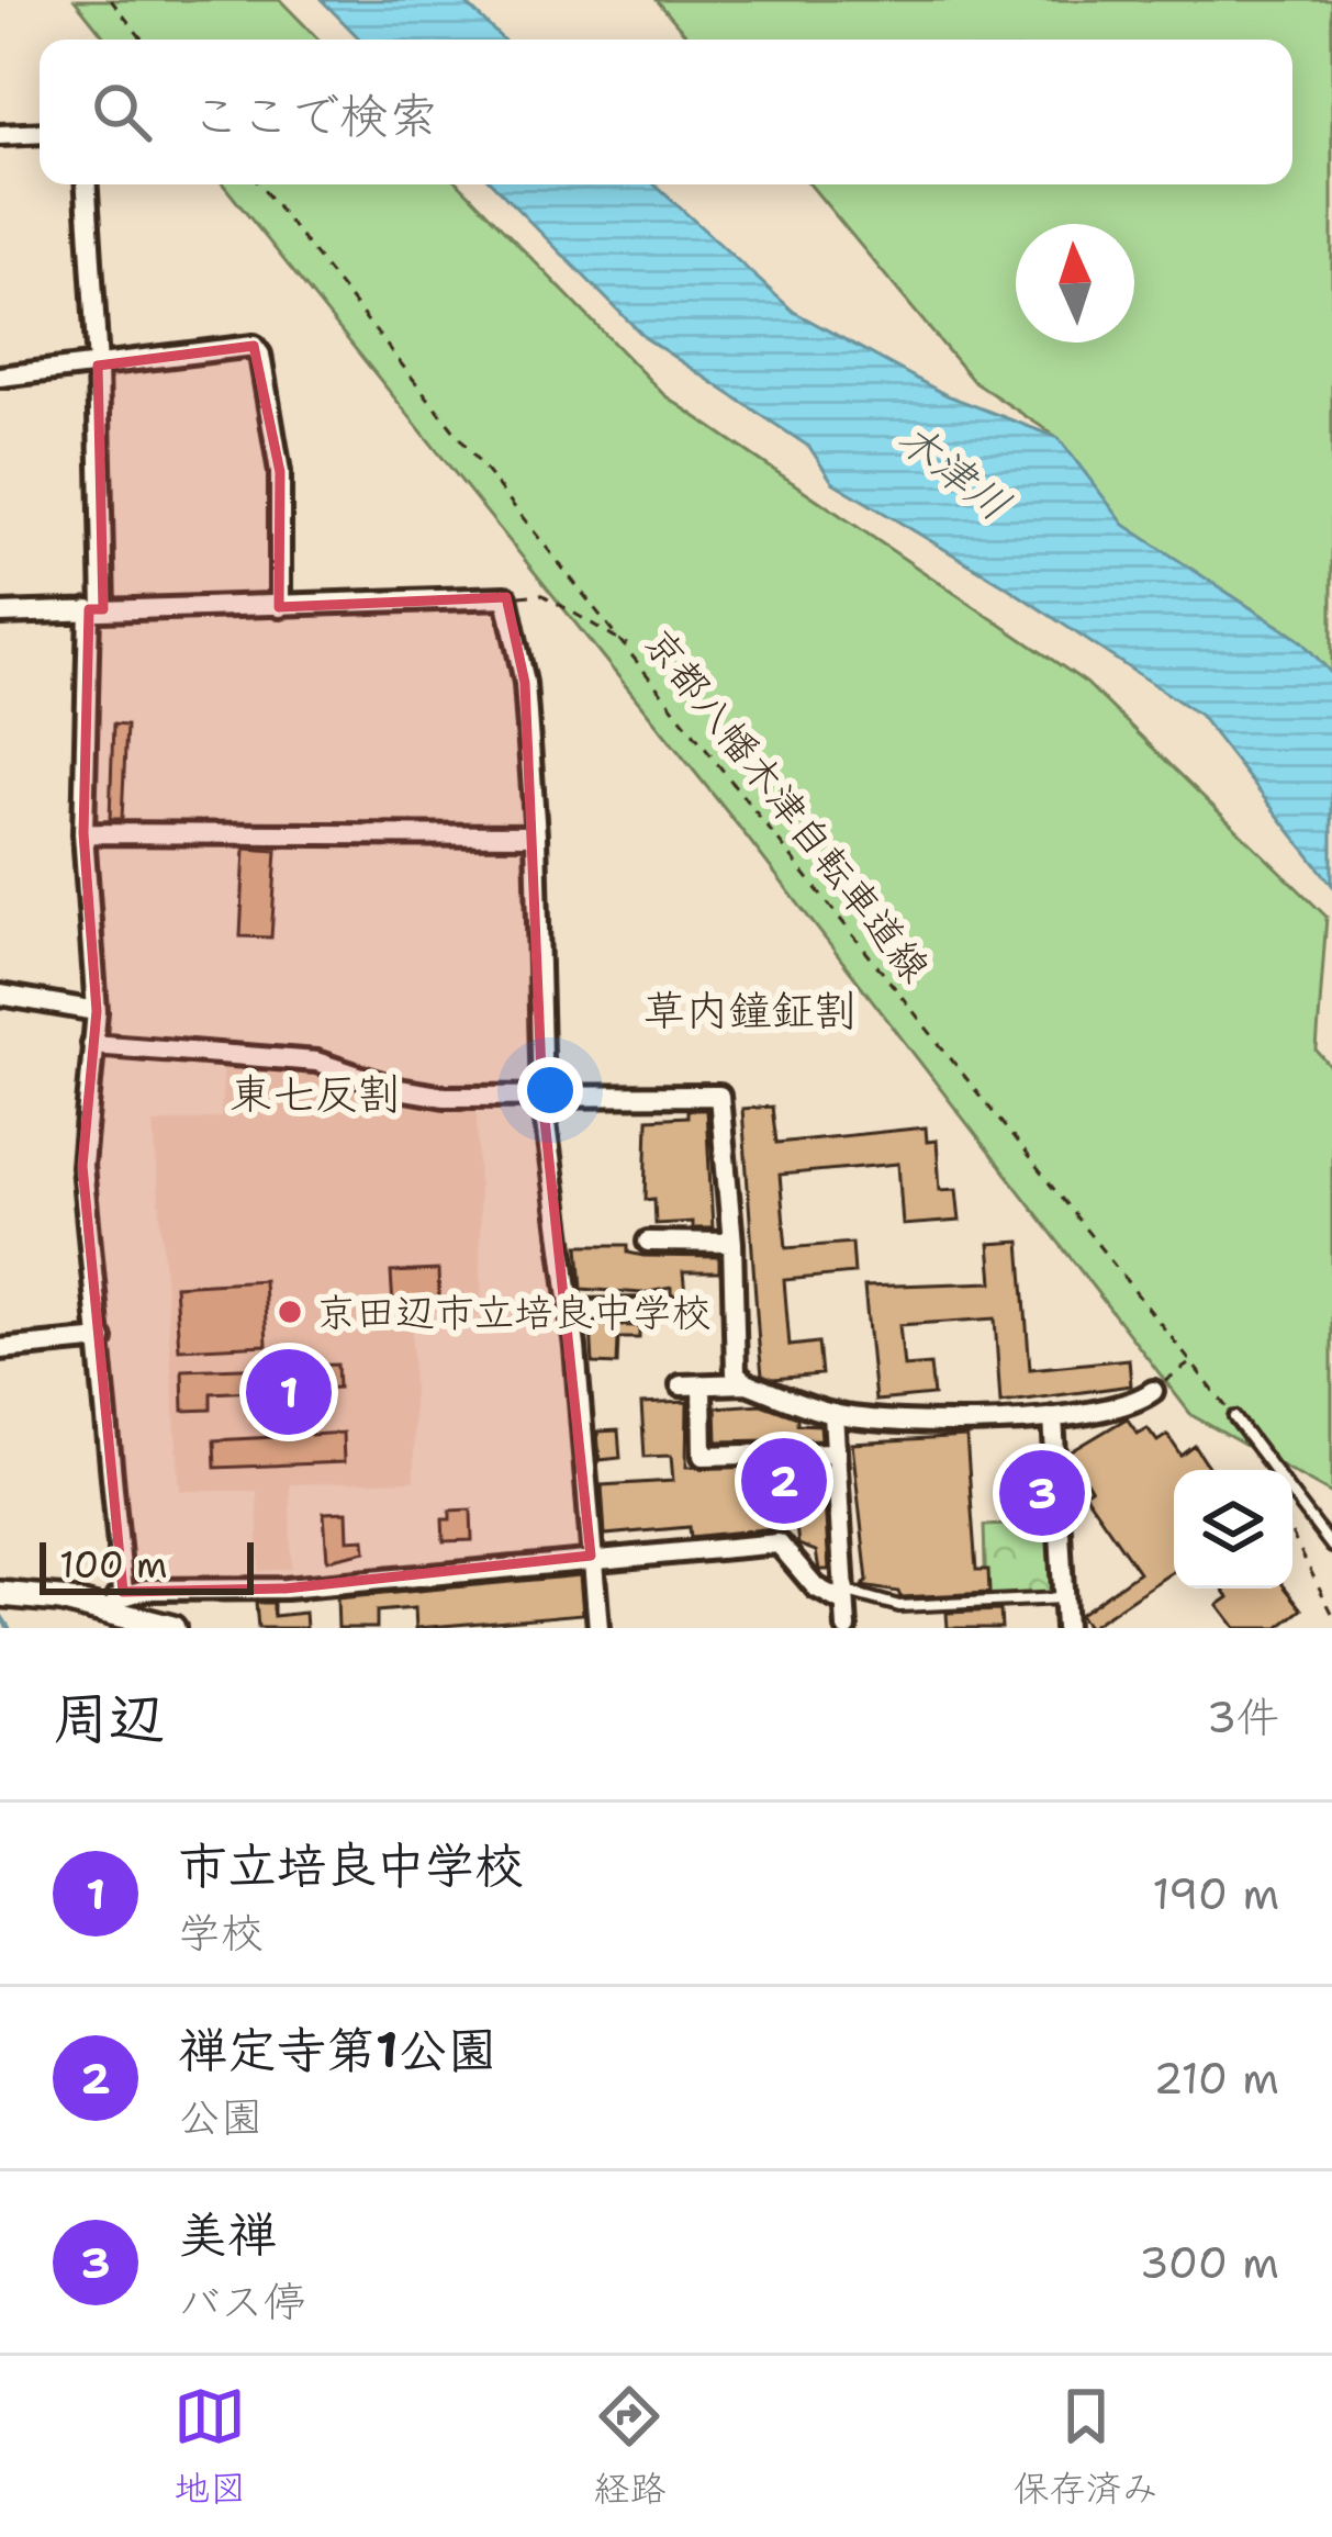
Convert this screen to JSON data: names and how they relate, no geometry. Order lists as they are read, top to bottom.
{
  "streets": {
    "path": ["京都八幡木津自転車道線"]
  },
  "districts": ["草内鐘鉦割", "東七反割"],
  "water": ["木津川"],
  "places": ["京田辺市立培良中学校"],
  "scale_bar": "100 m",
  "north": "top",
  "page": {
    "search": "ここで検索",
    "pins": ["1", "2", "3"],
    "scale": "100 m",
    "heading": ["周辺", "3件"],
    "list": [
      {
        "mark": "1",
        "name": "市立培良中学校",
        "note": "学校",
        "value": "190 m"
      },
      {
        "mark": "2",
        "name": "禅定寺第1公園",
        "note": "公園",
        "value": "210 m"
      },
      {
        "mark": "3",
        "name": "美禅",
        "note": "バス停",
        "value": "300 m"
      }
    ],
    "nav": ["地図", "経路", "保存済み"]
  }
}
